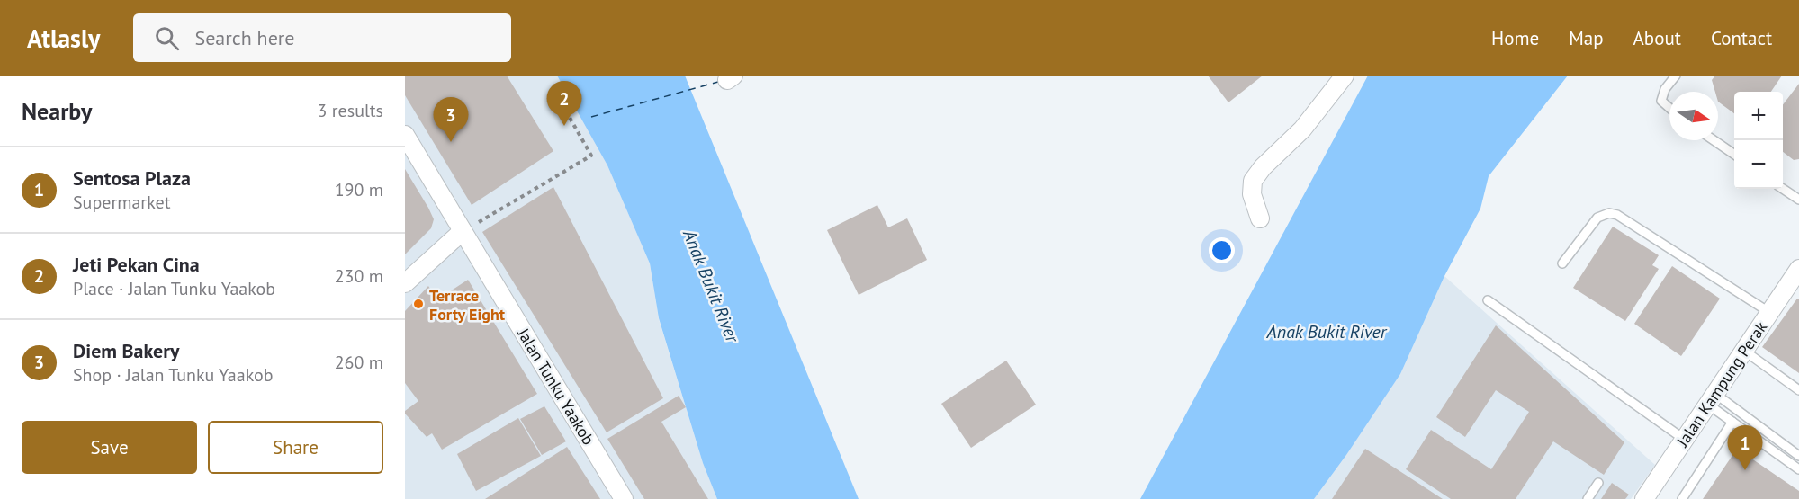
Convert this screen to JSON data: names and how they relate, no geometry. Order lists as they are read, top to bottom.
{
  "streets": {
    "street": ["Jalan Kampung Perak", "Jalan Tunku Yaakob"]
  },
  "water": ["Anak Bukit River"],
  "places": ["Terrace Forty Eight"],
  "north": "right",
  "page": {
    "header": "Atlasly",
    "search": "Search here",
    "nav": [
      "Home",
      "Map",
      "About",
      "Contact"
    ],
    "heading": ["Nearby", "3 results"],
    "pins": ["2", "3", "1"],
    "map_buttons": ["+", "−"],
    "list": [
      {
        "mark": "1",
        "name": "Sentosa Plaza",
        "note": "Supermarket",
        "value": "190 m"
      },
      {
        "mark": "2",
        "name": "Jeti Pekan Cina",
        "note": "Place · Jalan Tunku Yaakob",
        "value": "230 m"
      },
      {
        "mark": "3",
        "name": "Diem Bakery",
        "note": "Shop · Jalan Tunku Yaakob",
        "value": "260 m"
      }
    ],
    "buttons": ["Save", "Share"]
  }
}
